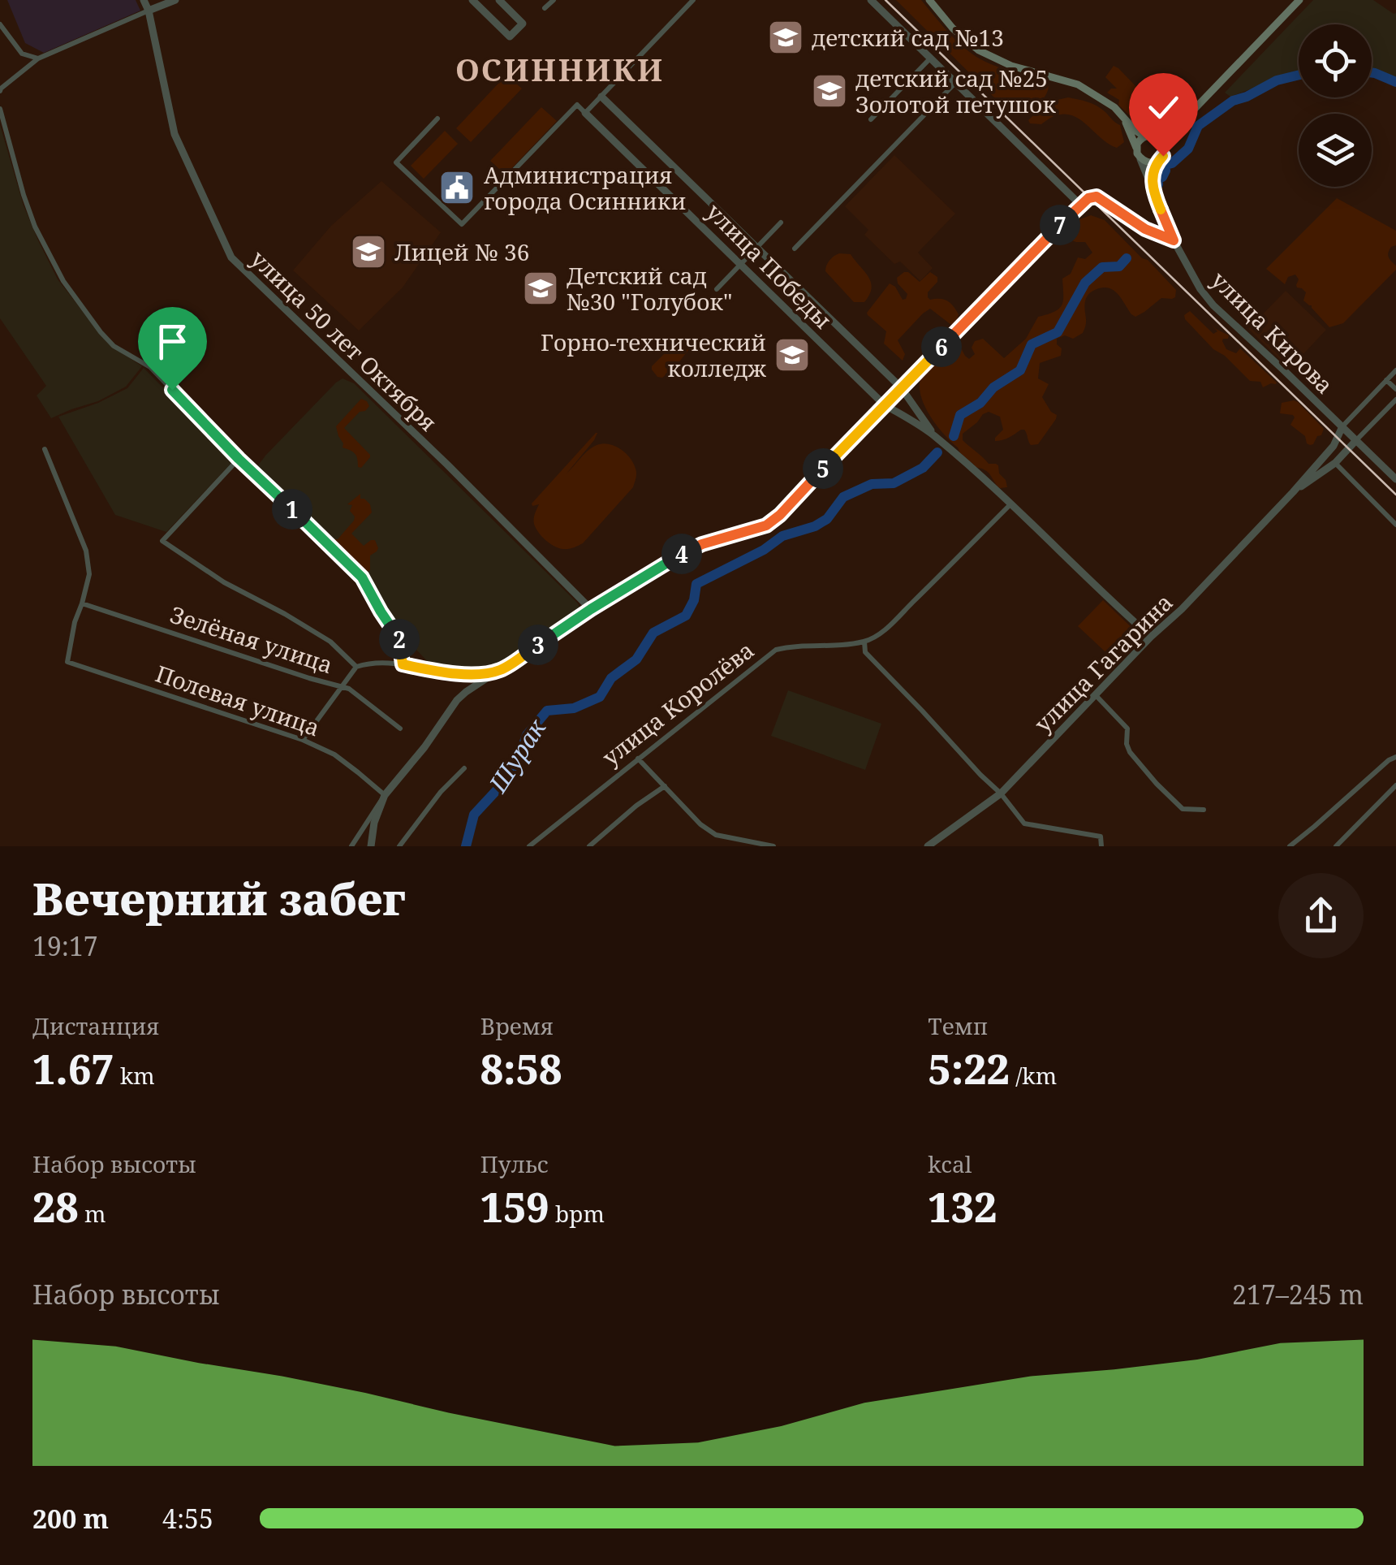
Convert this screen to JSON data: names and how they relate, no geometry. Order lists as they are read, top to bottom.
{
  "streets": {
    "street": [
      "улица Победы",
      "улица Кирова",
      "улица 50 лет Октября",
      "Зелёная улица",
      "улица Гагарина",
      "Полевая улица",
      "улица Королёва"
    ]
  },
  "crossings": [
    ["улица Победы", "улица Гагарина"],
    ["улица Кирова", "улица Гагарина"],
    ["Зелёная улица", "Полевая улица"]
  ],
  "districts": ["ОСИННИКИ"],
  "water": ["Шурак"],
  "places": {
    "school or university": [
      "детский сад №13",
      "детский сад №25 Золотой петушок",
      "Лицей № 36",
      "Детский сад №30 \"Голубок\"",
      "Горно-технический колледж"
    ],
    "public building": ["Администрация города Осинники"]
  },
  "page": {
    "pins": [
      "7",
      "6",
      "5",
      "1",
      "4",
      "2",
      "3"
    ],
    "heading": ["Вечерний забег", "19:17"],
    "stats": [
      ["Дистанция", "1.67 km"],
      ["Время", "8:58"],
      ["Темп", "5:22 /km"],
      ["Набор высоты", "28 m"],
      ["Пульс", "159 bpm"],
      ["kcal", "132"]
    ],
    "chart": ["Набор высоты", "217–245 m"],
    "list": [
      {
        "name": "200 m",
        "note": "4:55"
      }
    ]
  }
}
